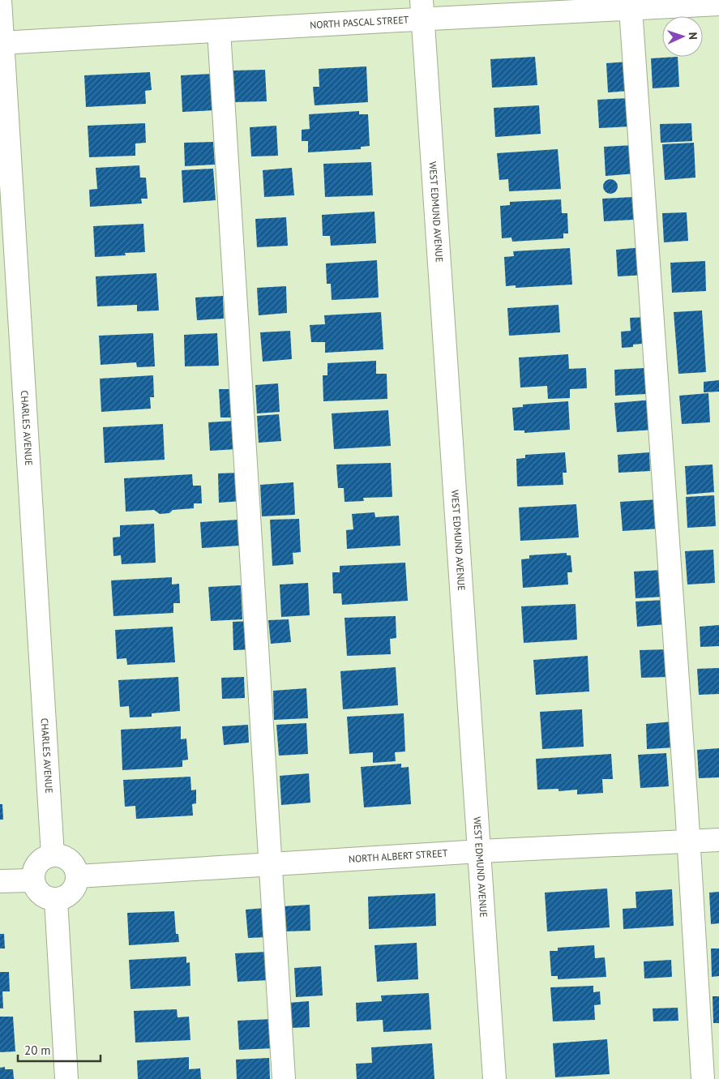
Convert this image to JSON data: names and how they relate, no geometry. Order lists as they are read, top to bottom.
{
  "streets": {
    "street": [
      "NORTH PASCAL STREET",
      "WEST EDMUND AVENUE",
      "CHARLES AVENUE",
      "NORTH ALBERT STREET"
    ]
  },
  "crossings": [
    ["NORTH PASCAL STREET", "WEST EDMUND AVENUE"],
    ["NORTH PASCAL STREET", "CHARLES AVENUE"],
    ["WEST EDMUND AVENUE", "NORTH ALBERT STREET"],
    ["CHARLES AVENUE", "NORTH ALBERT STREET"]
  ],
  "scale_bar": "20 m",
  "north": "right"
}
